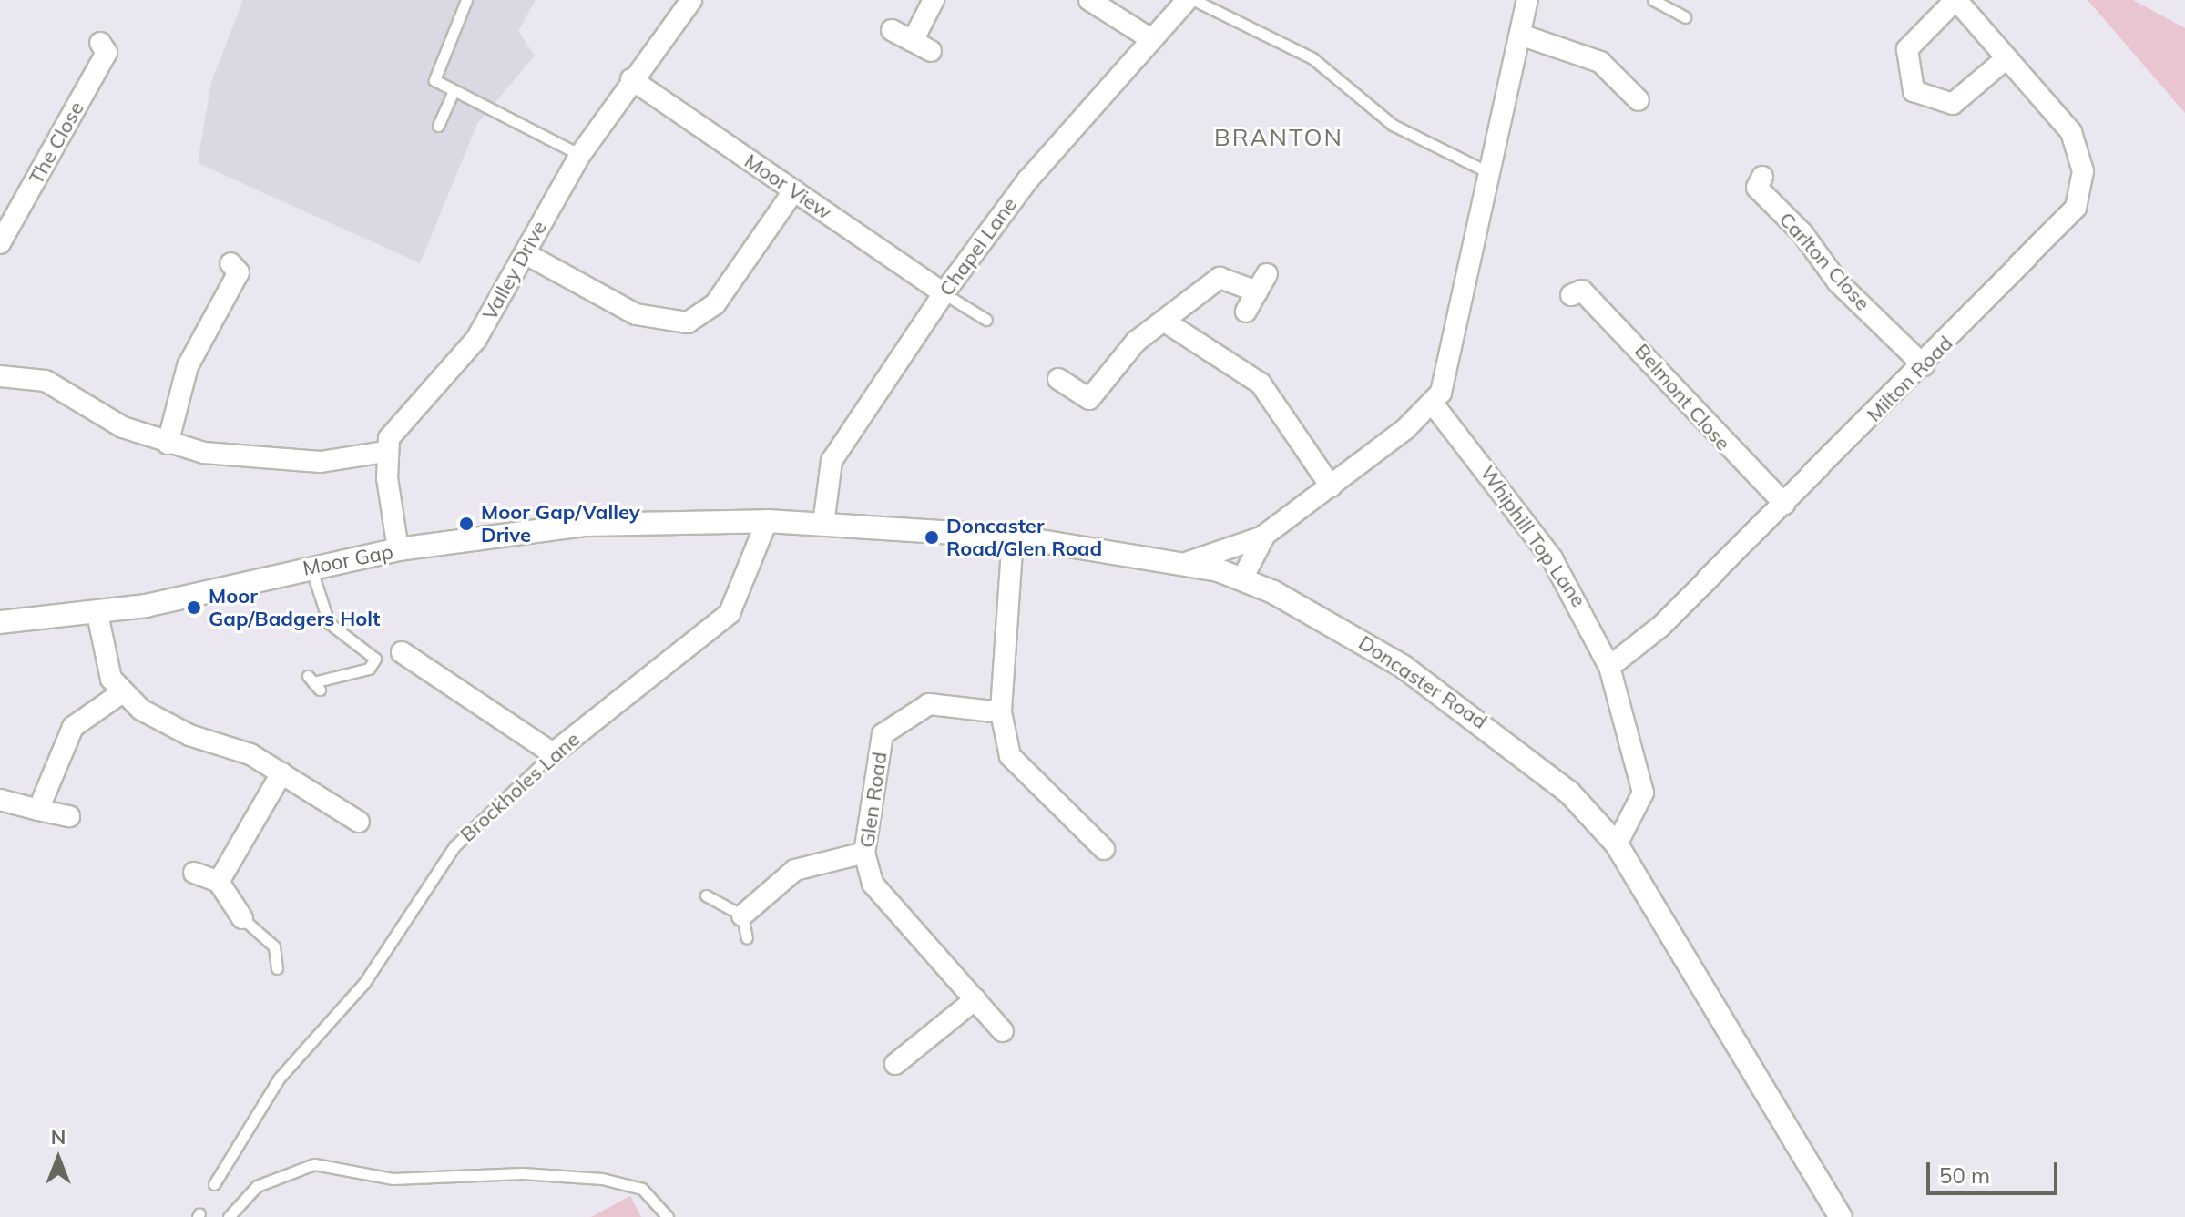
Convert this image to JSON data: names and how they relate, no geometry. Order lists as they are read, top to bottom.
{
  "streets": {
    "main road": ["Moor Gap", "Doncaster Road"],
    "street": [
      "The Close",
      "Moor View",
      "Chapel Lane",
      "Carlton Close",
      "Valley Drive",
      "Milton Road",
      "Belmont Close",
      "Whiphill Top Lane",
      "Brockholes Lane",
      "Glen Road"
    ]
  },
  "crossings": [
    ["Moor View", "Chapel Lane"],
    ["Moor View", "Valley Drive"],
    ["Chapel Lane", "Doncaster Road"],
    ["Carlton Close", "Milton Road"],
    ["Milton Road", "Belmont Close"],
    ["Milton Road", "Whiphill Top Lane"],
    ["Whiphill Top Lane", "Doncaster Road"],
    ["Moor Gap", "Doncaster Road"],
    ["Moor Gap", "Brockholes Lane"],
    ["Doncaster Road", "Brockholes Lane"]
  ],
  "districts": ["BRANTON"],
  "places": ["Moor Gap/Valley Drive", "Doncaster Road/Glen Road", "Moor Gap/Badgers Holt"],
  "scale_bar": "50 m",
  "north": "top"
}
